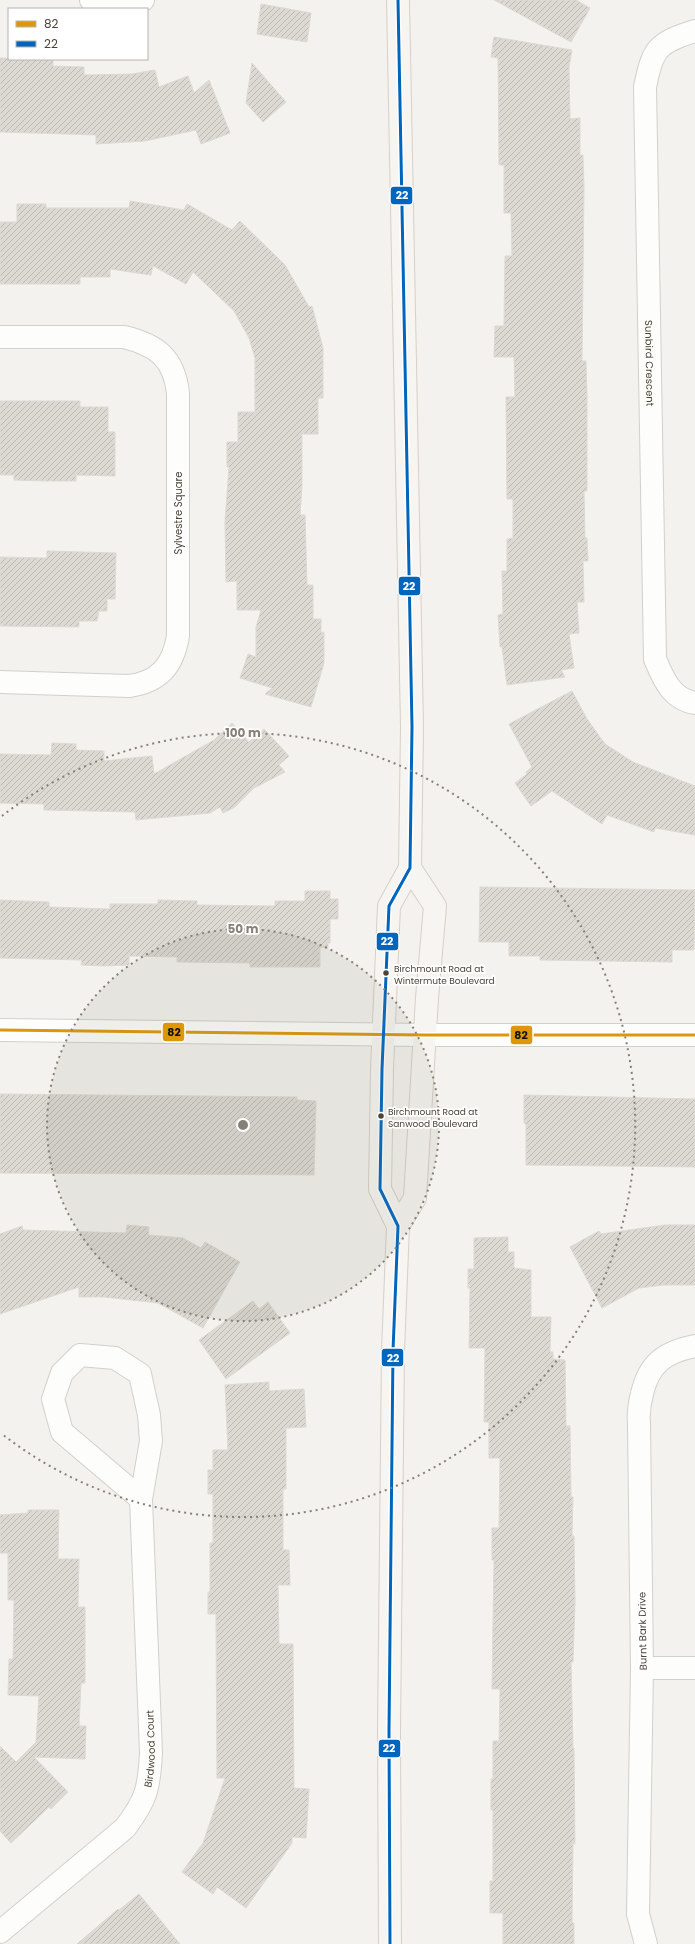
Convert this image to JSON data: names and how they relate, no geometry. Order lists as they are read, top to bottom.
{
  "streets": {
    "street": [
      "Sunbird Crescent",
      "Sylvestre Square",
      "Burnt Bark Drive",
      "Birdwood Court"
    ]
  },
  "places": ["Birchmount Road at Wintermute Boulevard", "Birchmount Road at Sanwood Boulevard"],
  "lines": ["transit line 22", "transit line 82"],
  "legend": ["82", "22"],
  "rings": ["100 m", "50 m"]
}
